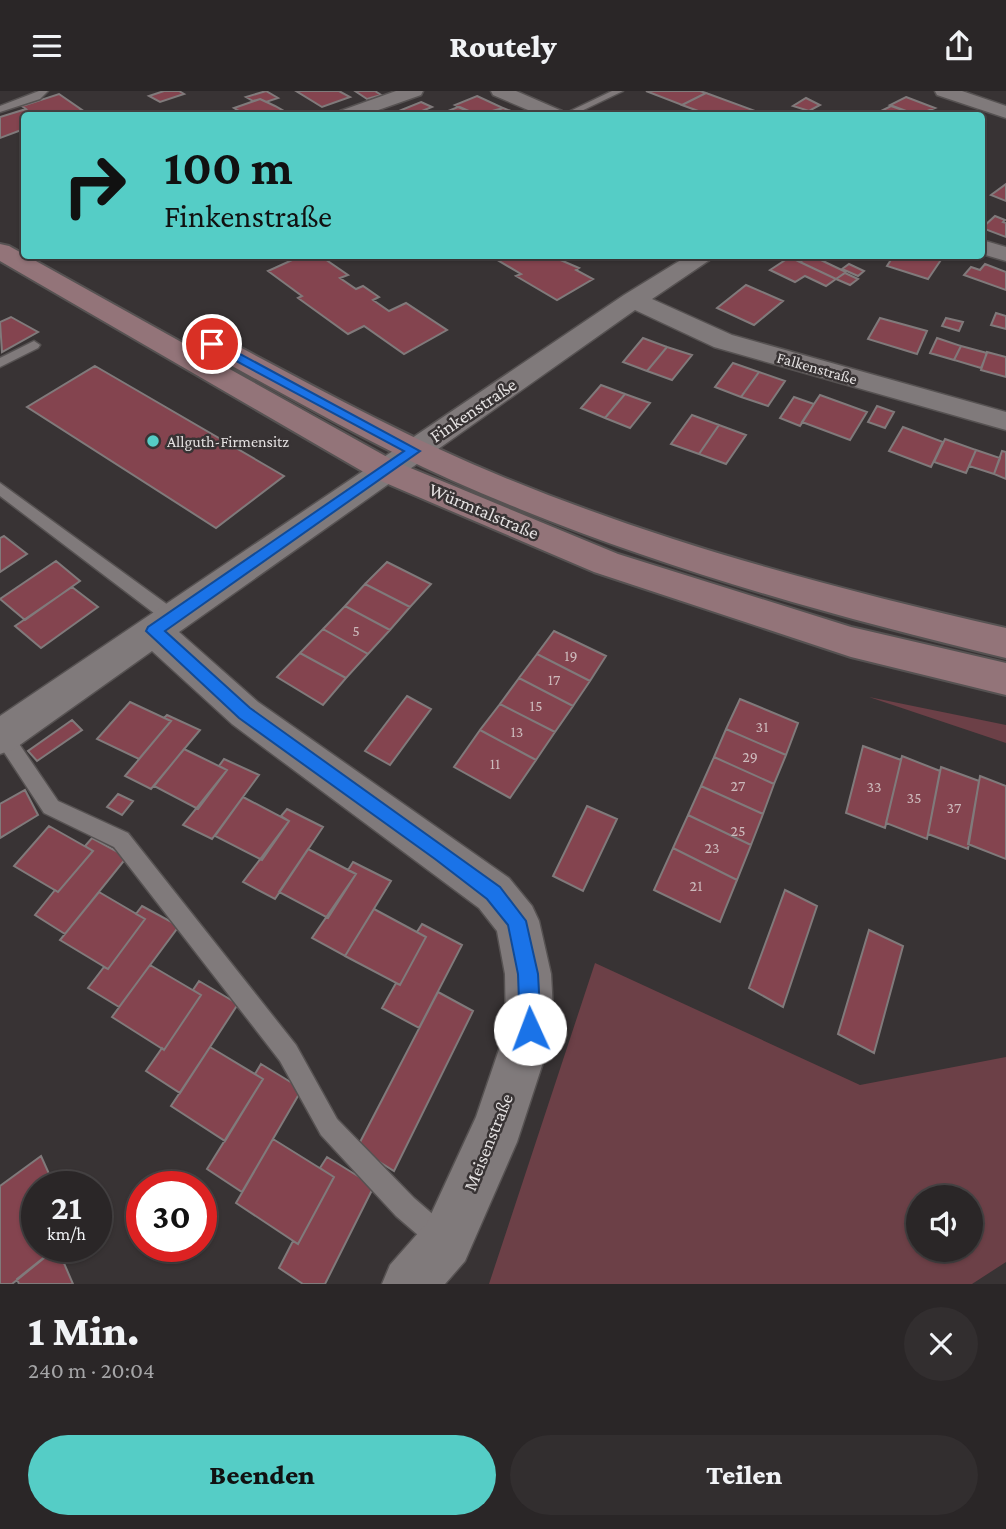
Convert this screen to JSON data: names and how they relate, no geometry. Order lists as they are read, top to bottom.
{
  "streets": {
    "main road": ["Würmtalstraße"],
    "street": ["Falkenstraße", "Finkenstraße", "Meisenstraße"]
  },
  "crossings": [
    ["Falkenstraße", "Finkenstraße"],
    ["Finkenstraße", "Würmtalstraße"],
    ["Finkenstraße", "Meisenstraße"]
  ],
  "places": ["Allguth-Firmensitz"],
  "house_numbers": [
    "5",
    "19",
    "17",
    "15",
    "31",
    "13",
    "29",
    "11",
    "27",
    "33",
    "35",
    "37",
    "25",
    "23",
    "21"
  ],
  "page": {
    "header": "Routely",
    "turn": ["100 m", "Finkenstraße"],
    "speed": "21 km/h",
    "limit": "30",
    "heading": ["1 Min.", "240 m · 20:04"],
    "buttons": ["Beenden", "Teilen"]
  }
}
